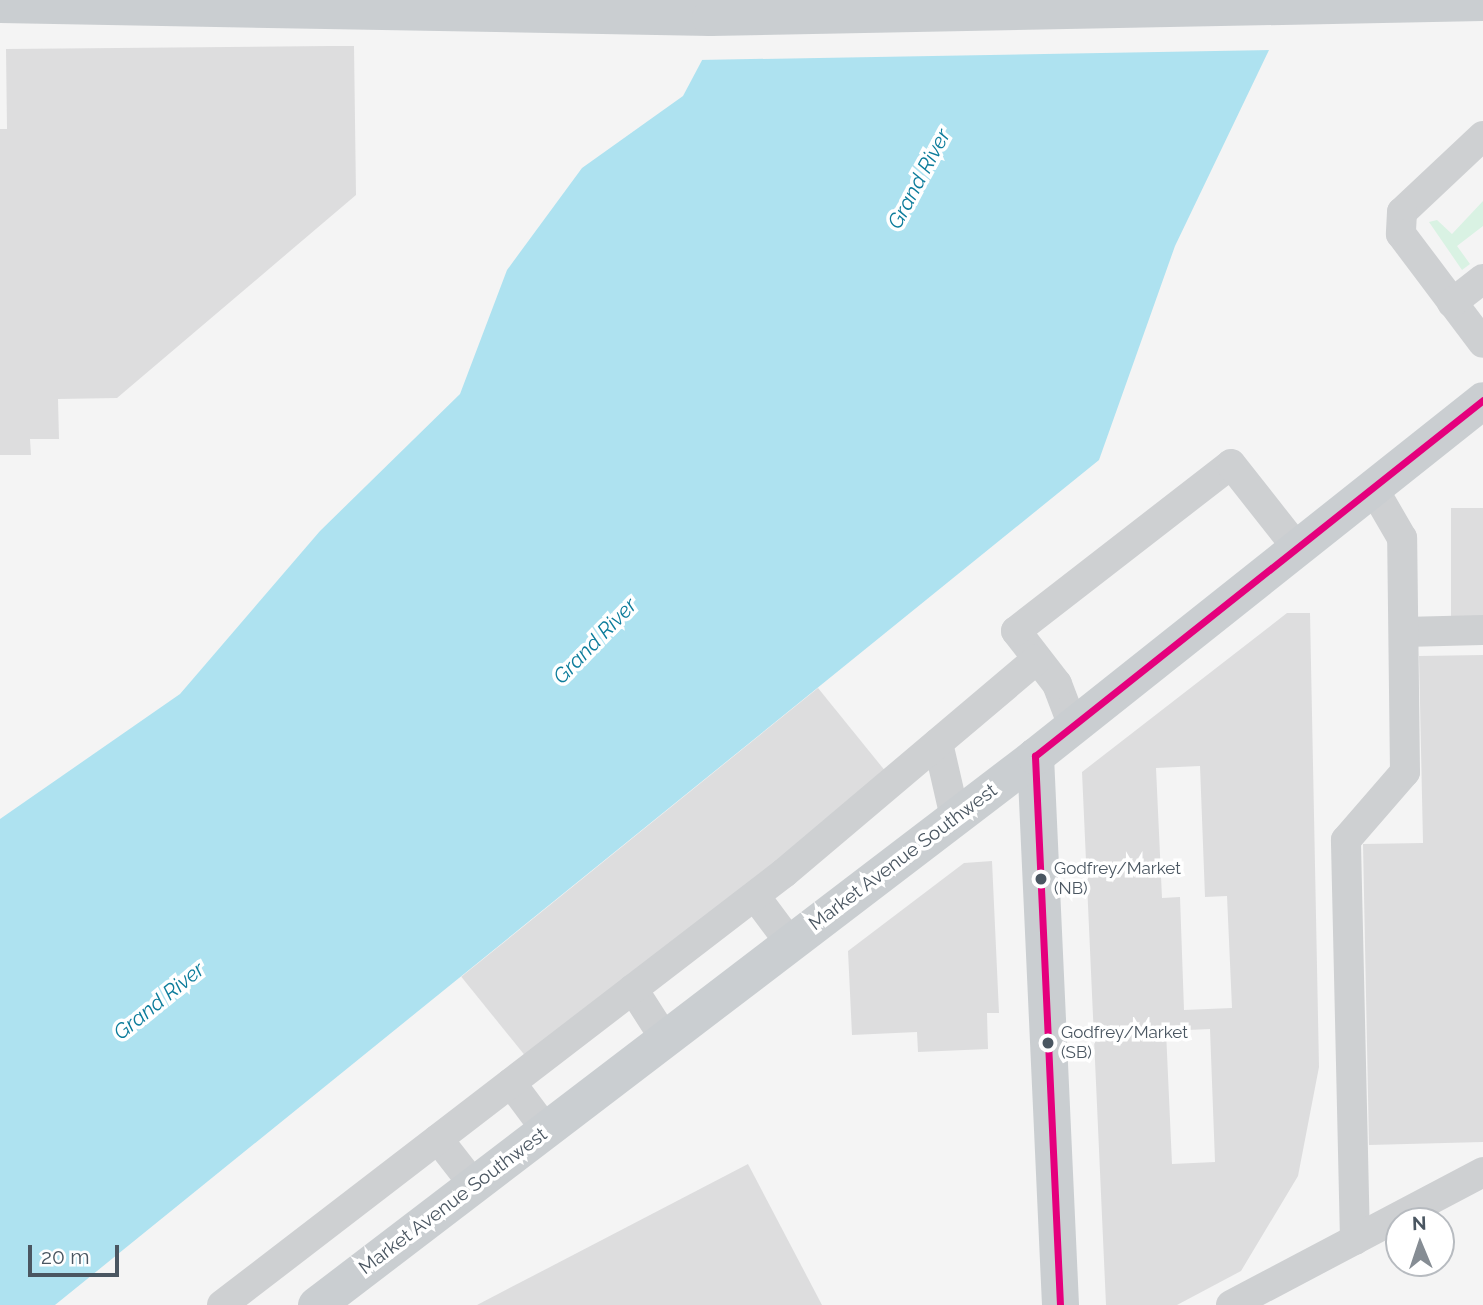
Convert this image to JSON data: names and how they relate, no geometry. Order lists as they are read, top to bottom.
{
  "streets": {
    "main road": ["Market Avenue Southwest"]
  },
  "water": ["Grand River"],
  "places": ["Godfrey/Market (NB)", "Godfrey/Market (SB)"],
  "scale_bar": "20 m",
  "north": "top"
}
